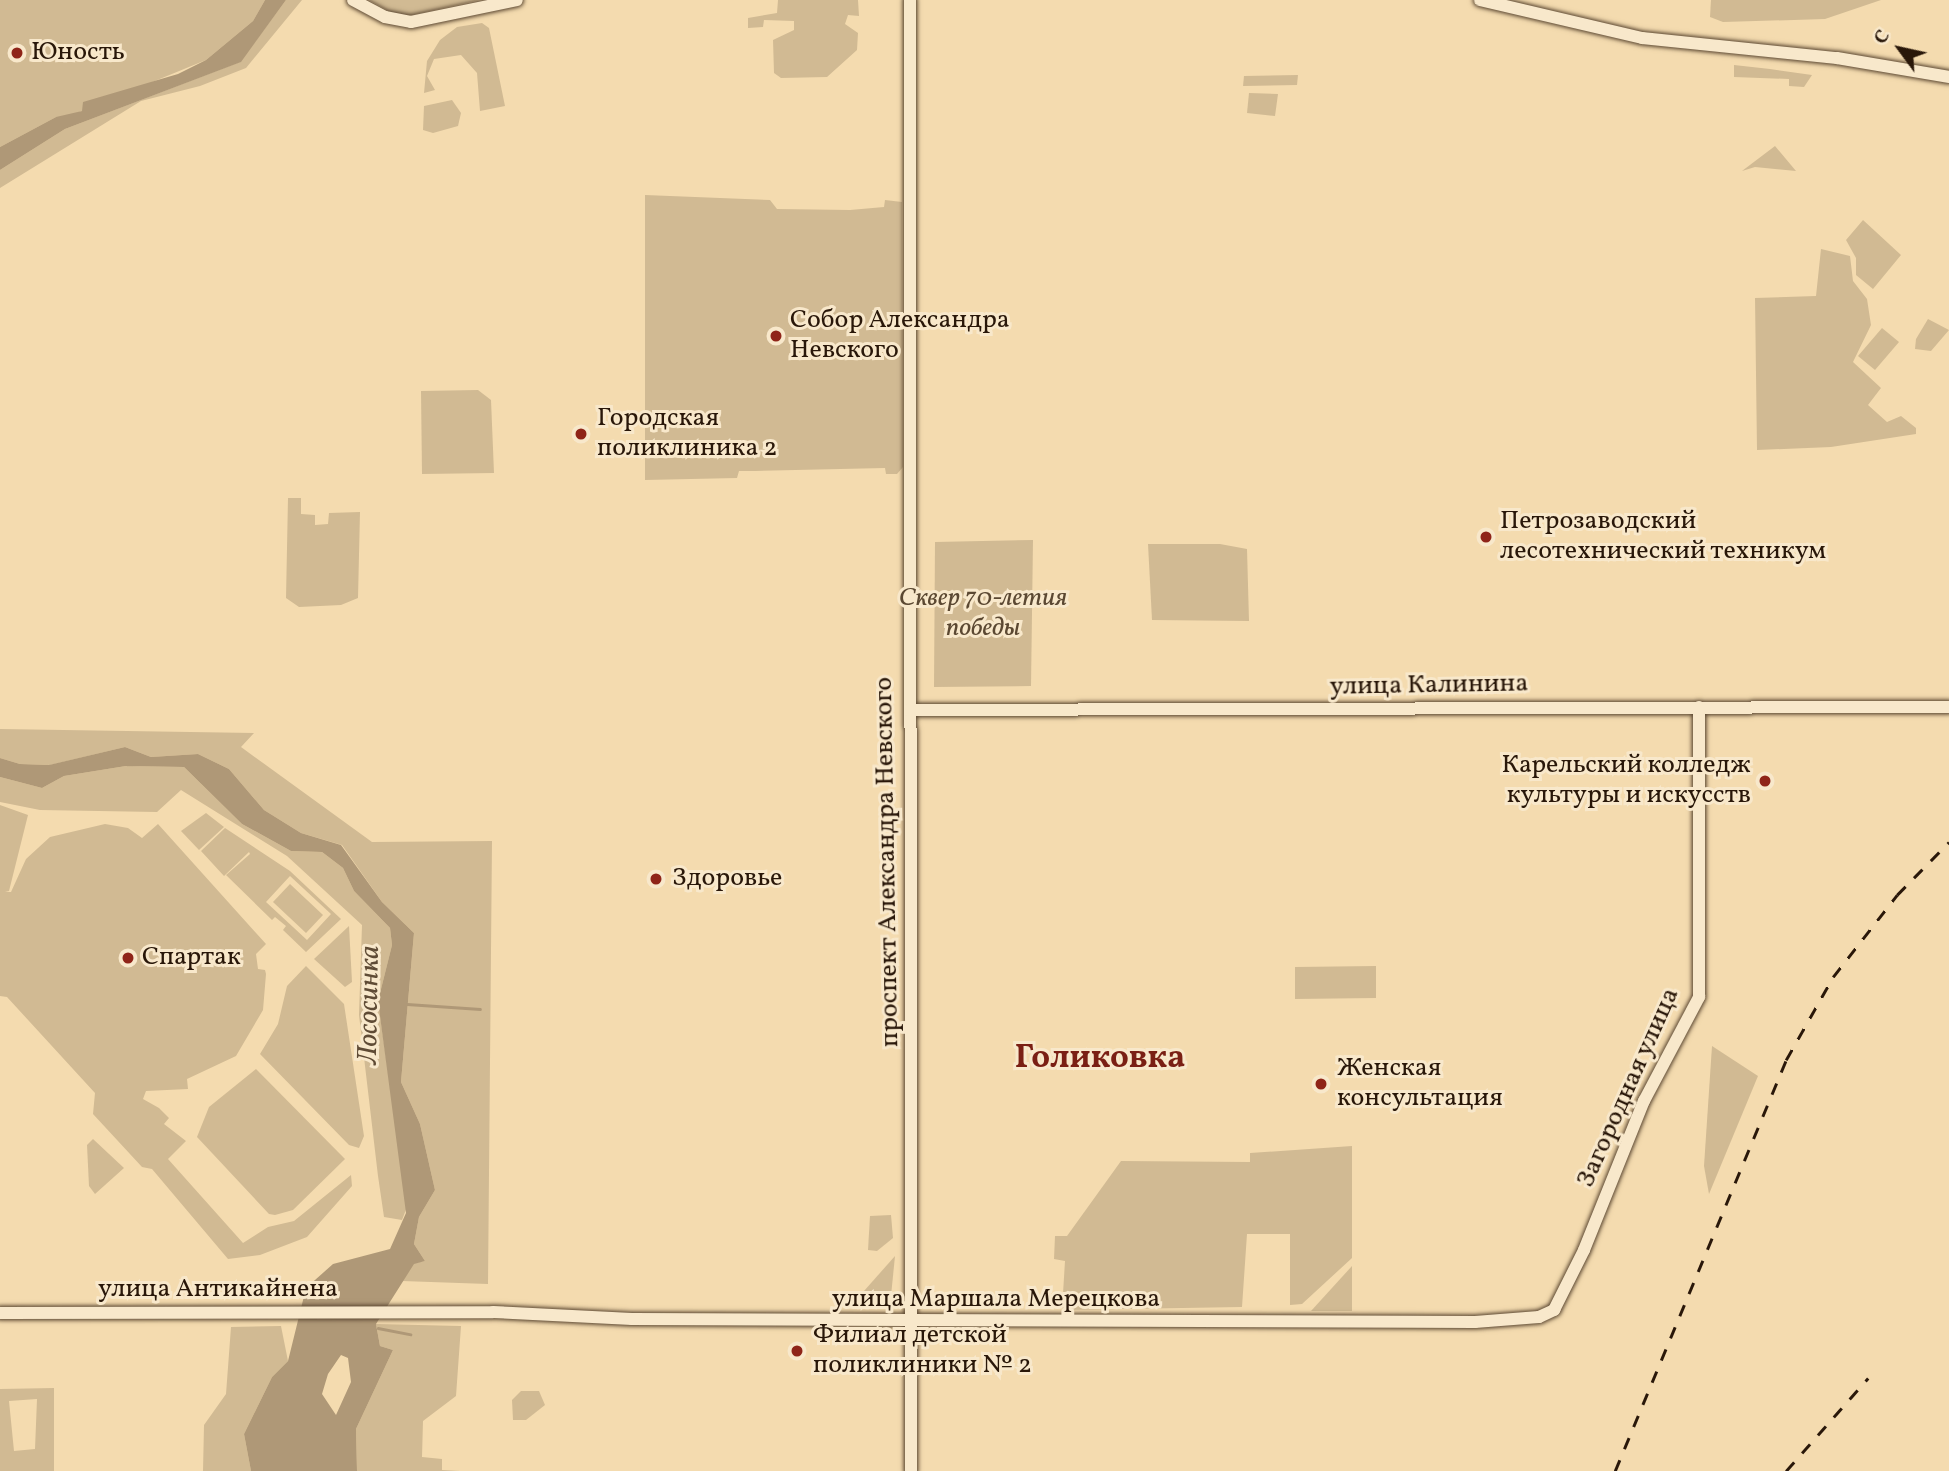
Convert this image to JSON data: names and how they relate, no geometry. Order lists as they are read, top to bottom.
{
  "streets": {
    "main road": [
      "улица Калинина",
      "проспект Александра Невского",
      "Загородная улица",
      "улица Антикайнена",
      "улица Маршала Мерецкова"
    ]
  },
  "crossings": [
    ["улица Калинина", "проспект Александра Невского"],
    ["улица Калинина", "Загородная улица"],
    ["проспект Александра Невского", "улица Маршала Мерецкова"],
    ["Загородная улица", "улица Маршала Мерецкова"],
    ["улица Антикайнена", "улица Маршала Мерецкова"]
  ],
  "districts": ["Голиковка"],
  "water": ["Лососинка"],
  "parks": ["Сквер 70-летия победы"],
  "places": [
    "Юность",
    "Собор Александра Невского",
    "Городская поликлиника 2",
    "Петрозаводский лесотехнический техникум",
    "Карельский колледж культуры и искусств",
    "Здоровье",
    "Спартак",
    "Женская консультация",
    "Филиал детской поликлиники № 2"
  ],
  "north": "top left"
}
